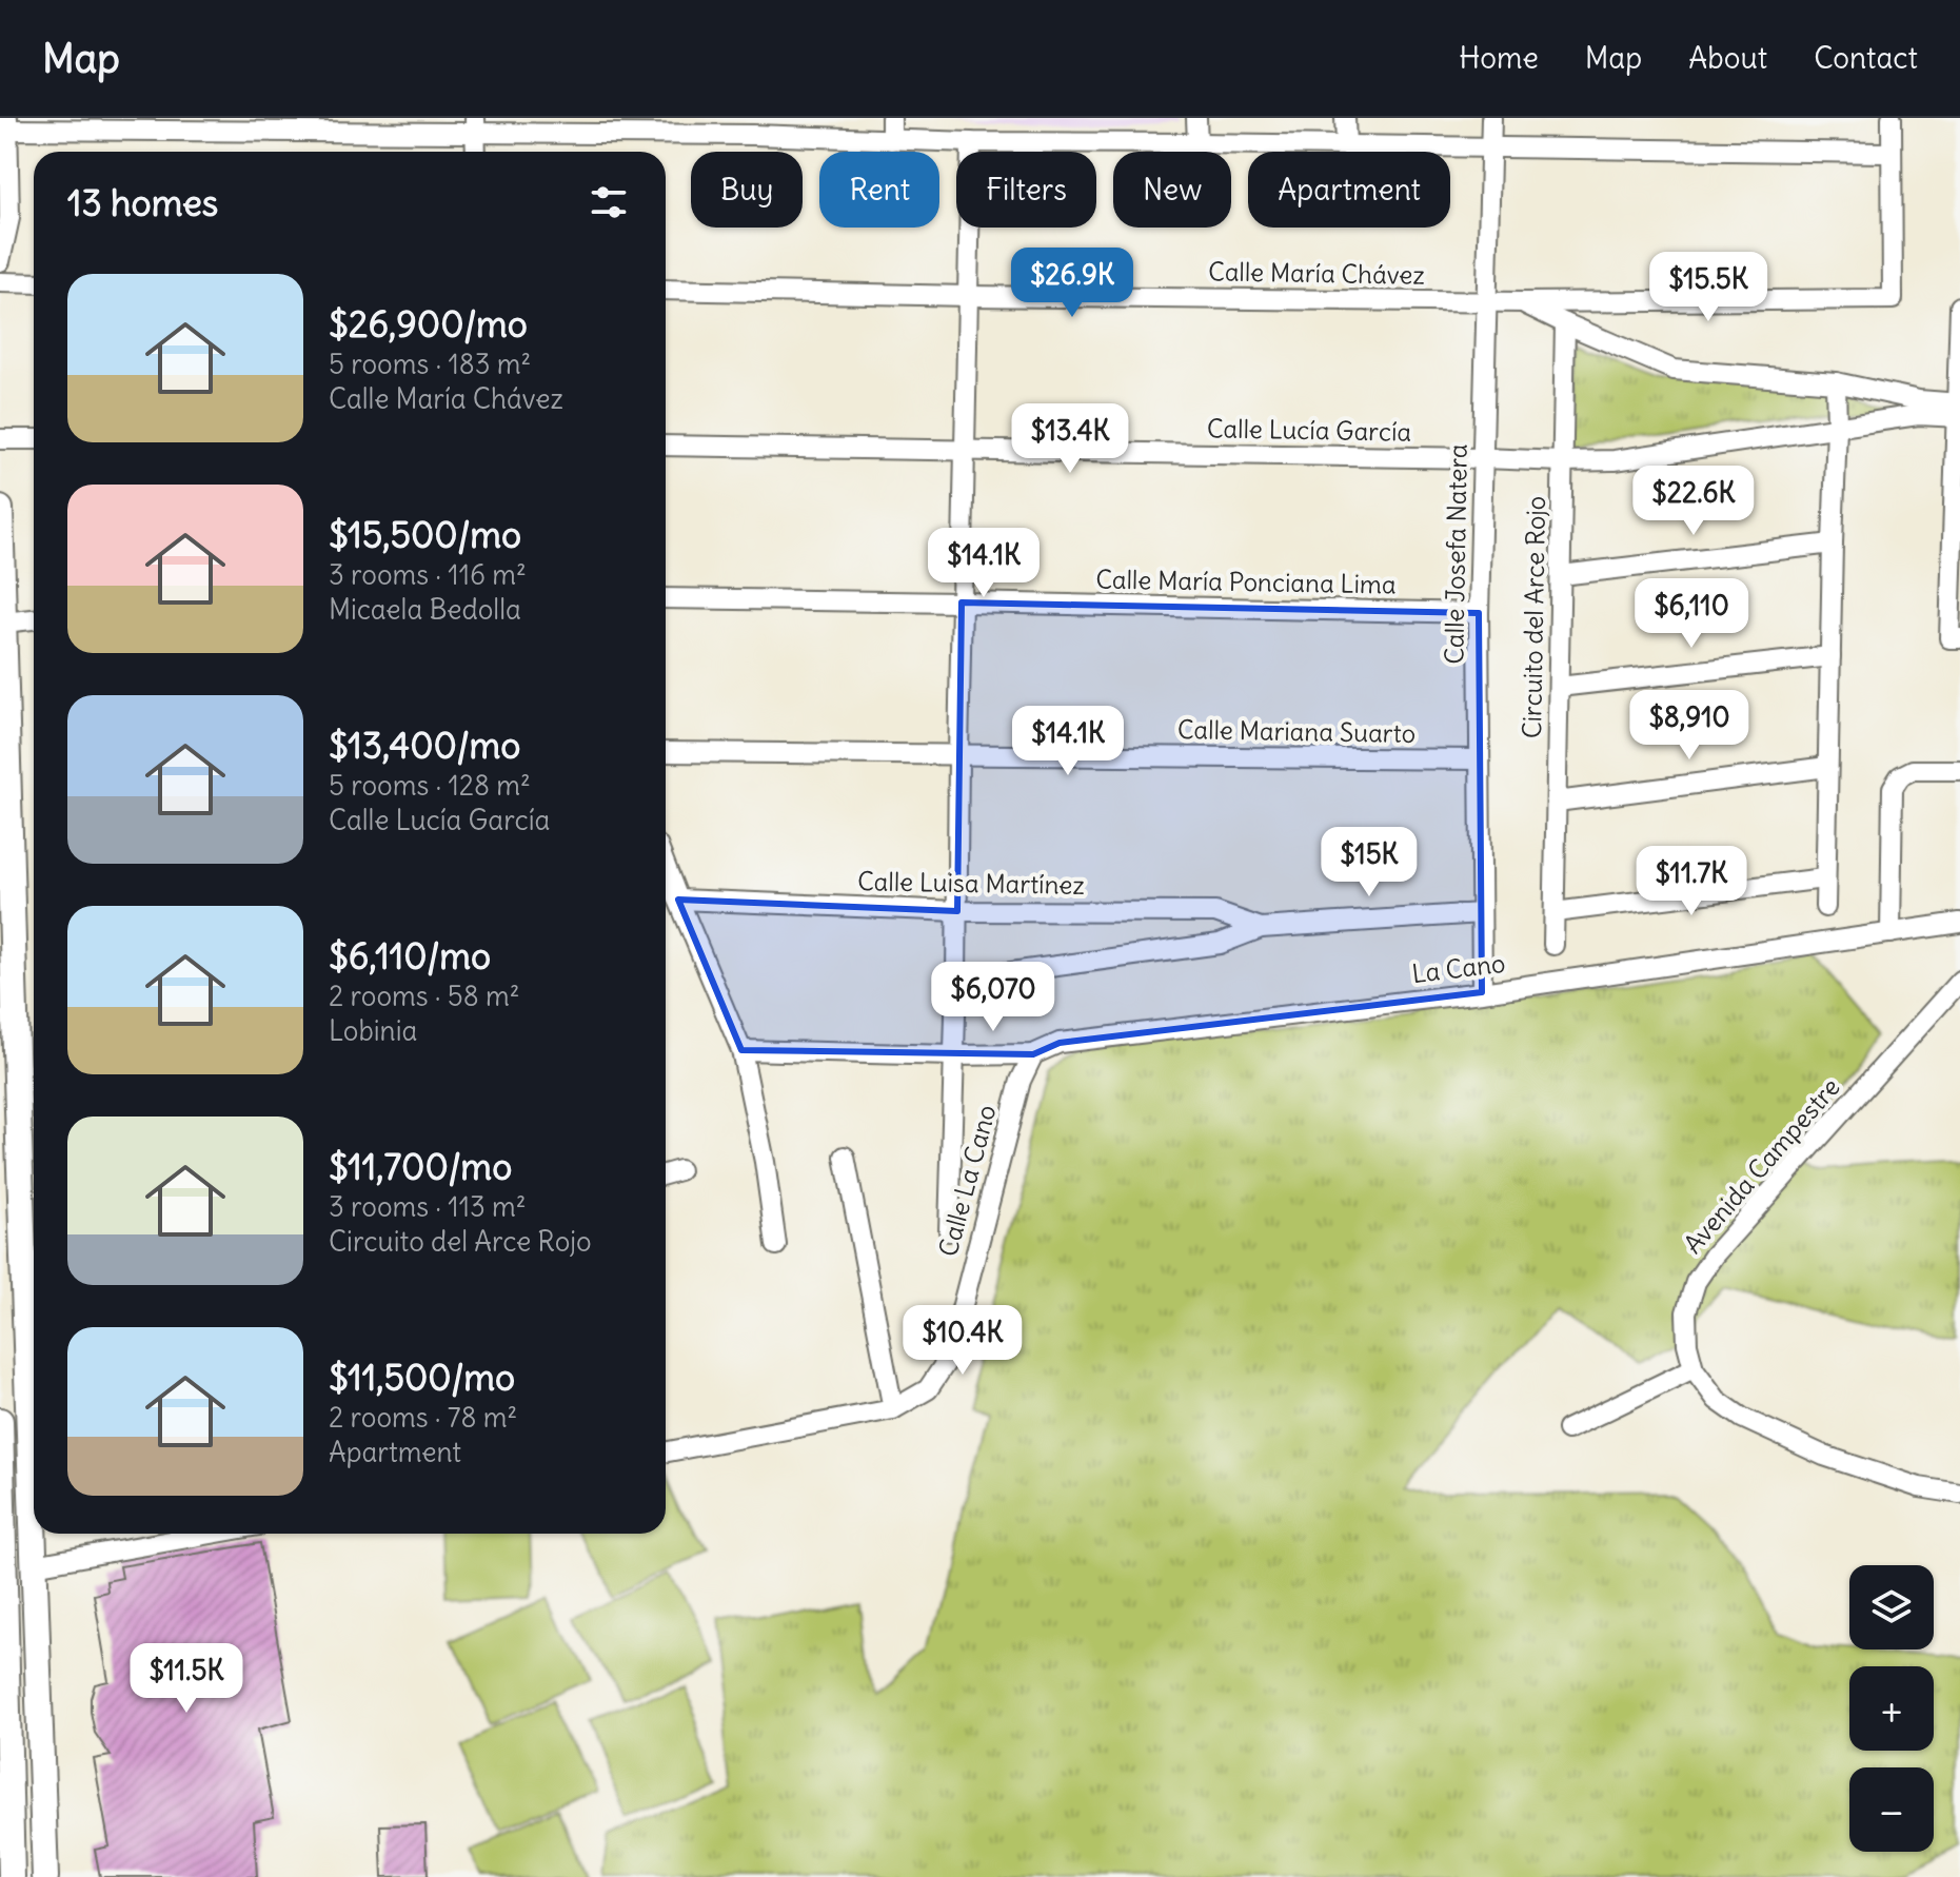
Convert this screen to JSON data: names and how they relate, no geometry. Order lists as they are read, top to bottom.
{
  "streets": {
    "street": [
      "Calle María Chávez",
      "Calle Lucía García",
      "Calle Josefa Natera",
      "Calle María Ponciana Lima",
      "Circuito del Arce Rojo",
      "Calle Mariana Suarto",
      "Calle Luisa Martínez",
      "La Cano",
      "Avenida Campestre",
      "Calle La Cano"
    ]
  },
  "crossings": [
    ["Calle María Chávez", "Calle Lucía García"],
    ["Calle María Chávez", "Calle Josefa Natera"],
    ["Calle María Chávez", "Circuito del Arce Rojo"],
    ["Calle Lucía García", "Calle Josefa Natera"],
    ["Calle Lucía García", "Circuito del Arce Rojo"],
    ["Calle Josefa Natera", "Calle María Ponciana Lima"],
    ["Calle Josefa Natera", "Calle Mariana Suarto"],
    ["Calle Josefa Natera", "Calle Luisa Martínez"],
    ["Calle Josefa Natera", "La Cano"],
    ["La Cano", "Calle La Cano"]
  ],
  "page": {
    "header": "Map",
    "nav": [
      "Home",
      "Map",
      "About",
      "Contact"
    ],
    "chip": [
      "Buy",
      "Rent",
      "Filters",
      "New",
      "Apartment"
    ],
    "heading": "13 homes",
    "price": [
      "$26.9K",
      "$15.5K",
      "$13.4K",
      "$22.6K",
      "$14.1K",
      "$6,110",
      "$8,910",
      "$14.1K",
      "$15K",
      "$11.7K",
      "$6,070",
      "$10.4K",
      "$11.5K"
    ],
    "list": [
      {
        "name": "$26,900/mo",
        "note": "5 rooms · 183 m² · Calle María Chávez"
      },
      {
        "name": "$15,500/mo",
        "note": "3 rooms · 116 m² · Micaela Bedolla"
      },
      {
        "name": "$13,400/mo",
        "note": "5 rooms · 128 m² · Calle Lucía García"
      },
      {
        "name": "$6,110/mo",
        "note": "2 rooms · 58 m² · Lobinia"
      },
      {
        "name": "$11,700/mo",
        "note": "3 rooms · 113 m² · Circuito del Arce Rojo"
      },
      {
        "name": "$11,500/mo",
        "note": "2 rooms · 78 m² · Apartment"
      }
    ],
    "map_buttons": ["+", "−"]
  }
}
